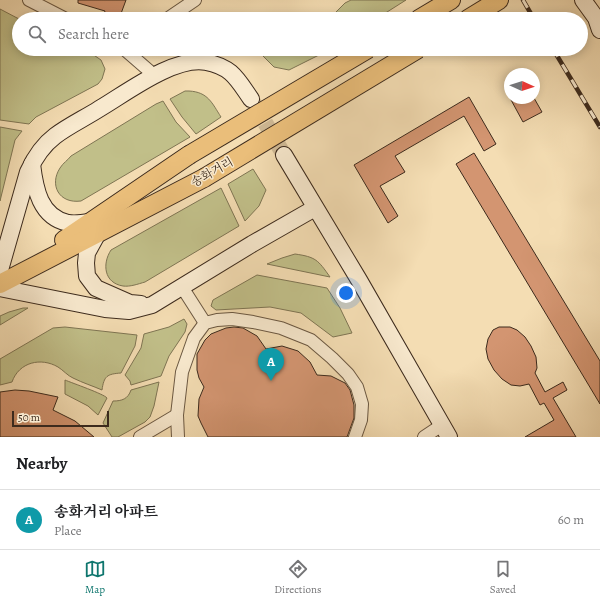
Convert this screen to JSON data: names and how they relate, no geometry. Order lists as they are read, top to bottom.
{
  "streets": {
    "main road": ["송화거리"]
  },
  "scale_bar": "50 m",
  "north": "right",
  "page": {
    "search": "Search here",
    "pins": "A",
    "scale": "50 m",
    "heading": "Nearby",
    "list": [
      {
        "mark": "A",
        "name": "송화거리 아파트",
        "note": "Place",
        "value": "60 m"
      }
    ],
    "nav": ["Map", "Directions", "Saved"]
  }
}
